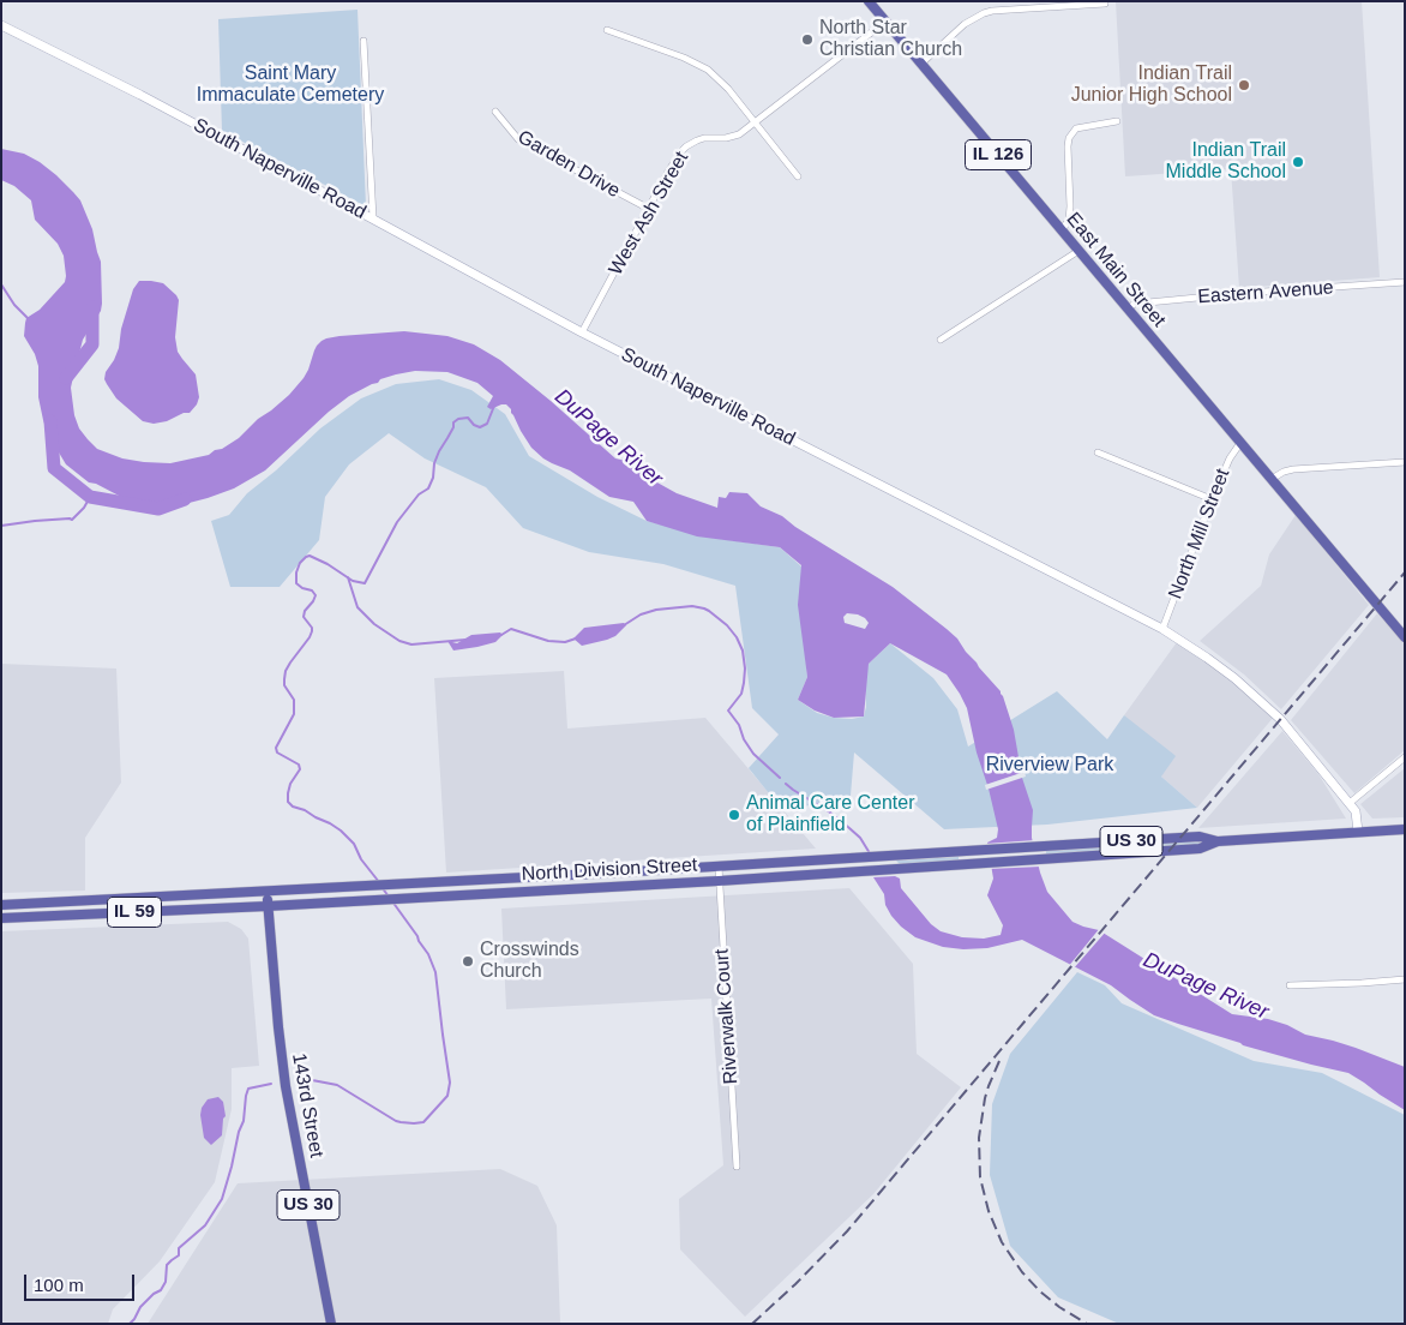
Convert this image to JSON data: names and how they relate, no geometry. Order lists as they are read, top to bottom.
{
  "streets": {
    "main road": [
      "IL 126",
      "South Naperville Road",
      "East Main Street",
      "US 30",
      "North Division Street",
      "IL 59",
      "143rd Street"
    ],
    "street": [
      "Garden Drive",
      "West Ash Street",
      "Eastern Avenue",
      "North Mill Street",
      "Riverwalk Court"
    ]
  },
  "crossings": [
    ["Garden Drive", "West Ash Street"],
    ["South Naperville Road", "West Ash Street"],
    ["South Naperville Road", "North Mill Street"],
    ["South Naperville Road", "North Division Street"],
    ["West Ash Street", "East Main Street"],
    ["East Main Street", "Eastern Avenue"],
    ["East Main Street", "North Mill Street"],
    ["North Division Street", "Riverwalk Court"],
    ["North Division Street", "143rd Street"]
  ],
  "water": ["DuPage River"],
  "parks": ["Saint Mary Immaculate Cemetery", "Riverview Park"],
  "places": [
    "North Star Christian Church",
    "Indian Trail Junior High School",
    "Indian Trail Middle School",
    "Animal Care Center of Plainfield",
    "Crosswinds Church"
  ],
  "scale_bar": "100 m"
}
